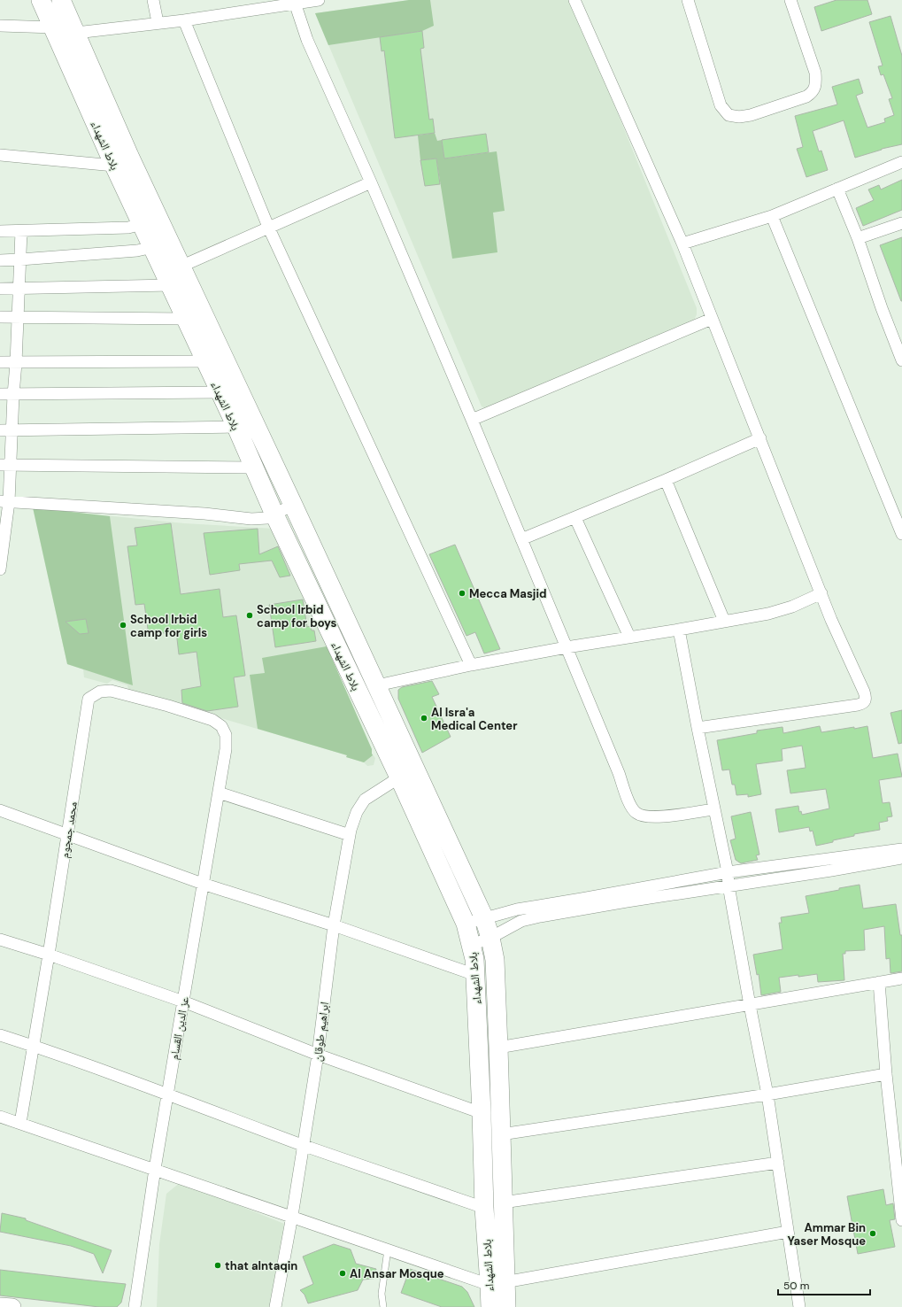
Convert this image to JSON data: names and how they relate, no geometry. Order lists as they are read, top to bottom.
{
  "streets": {
    "main road": ["بلاط الشهداء"],
    "street": ["محمد جمجوم", "عز الدين القسام", "ابراهيم طوقان"]
  },
  "crossings": [
    ["بلاط الشهداء", "ابراهيم طوقان"],
    ["محمد جمجوم", "عز الدين القسام"]
  ],
  "places": [
    "Mecca Masjid",
    "School Irbid camp for boys",
    "School Irbid camp for girls",
    "Al Isra'a Medical Center",
    "Ammar Bin Yaser Mosque",
    "that alntaqin",
    "Al Ansar Mosque"
  ],
  "scale_bar": "50 m"
}
